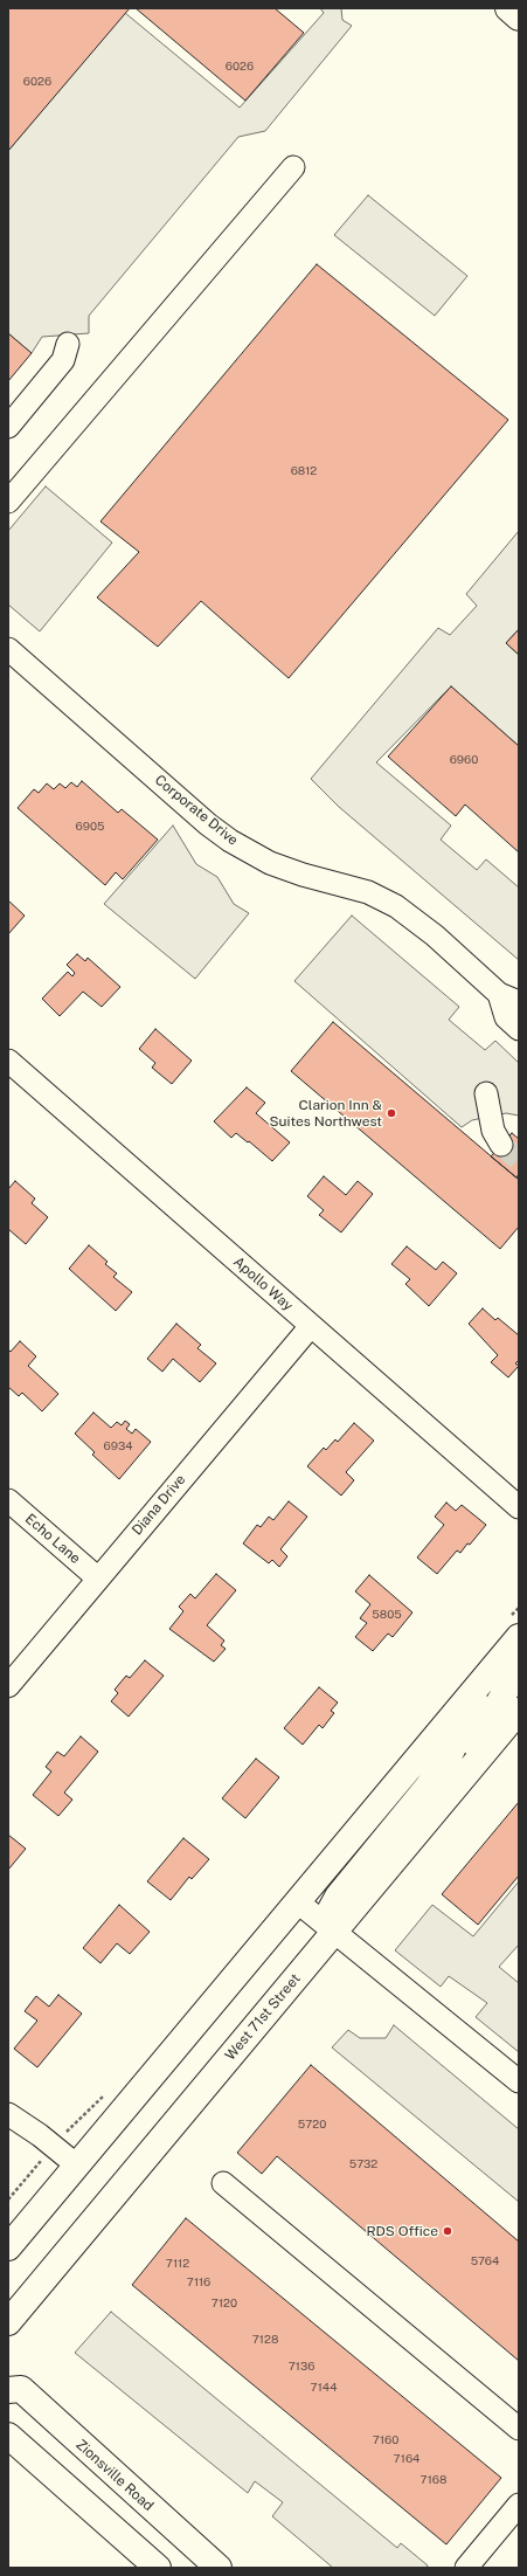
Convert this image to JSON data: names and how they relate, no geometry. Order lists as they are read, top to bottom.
{
  "streets": {
    "main road": ["West 71st Street", "Zionsville Road"],
    "street": [
      "Corporate Drive",
      "Apollo Way",
      "Diana Drive",
      "Echo Lane"
    ]
  },
  "crossings": [
    ["Apollo Way", "Diana Drive"],
    ["Diana Drive", "Echo Lane"]
  ],
  "places": ["Clarion Inn & Suites Northwest", "RDS Office"],
  "house_numbers": [
    "6026",
    "6026",
    "6812",
    "6960",
    "6905",
    "6934",
    "5805",
    "5720",
    "5732",
    "5764",
    "7112",
    "7116",
    "7120",
    "7128",
    "7136",
    "7144",
    "7160",
    "7164",
    "7168"
  ]
}
